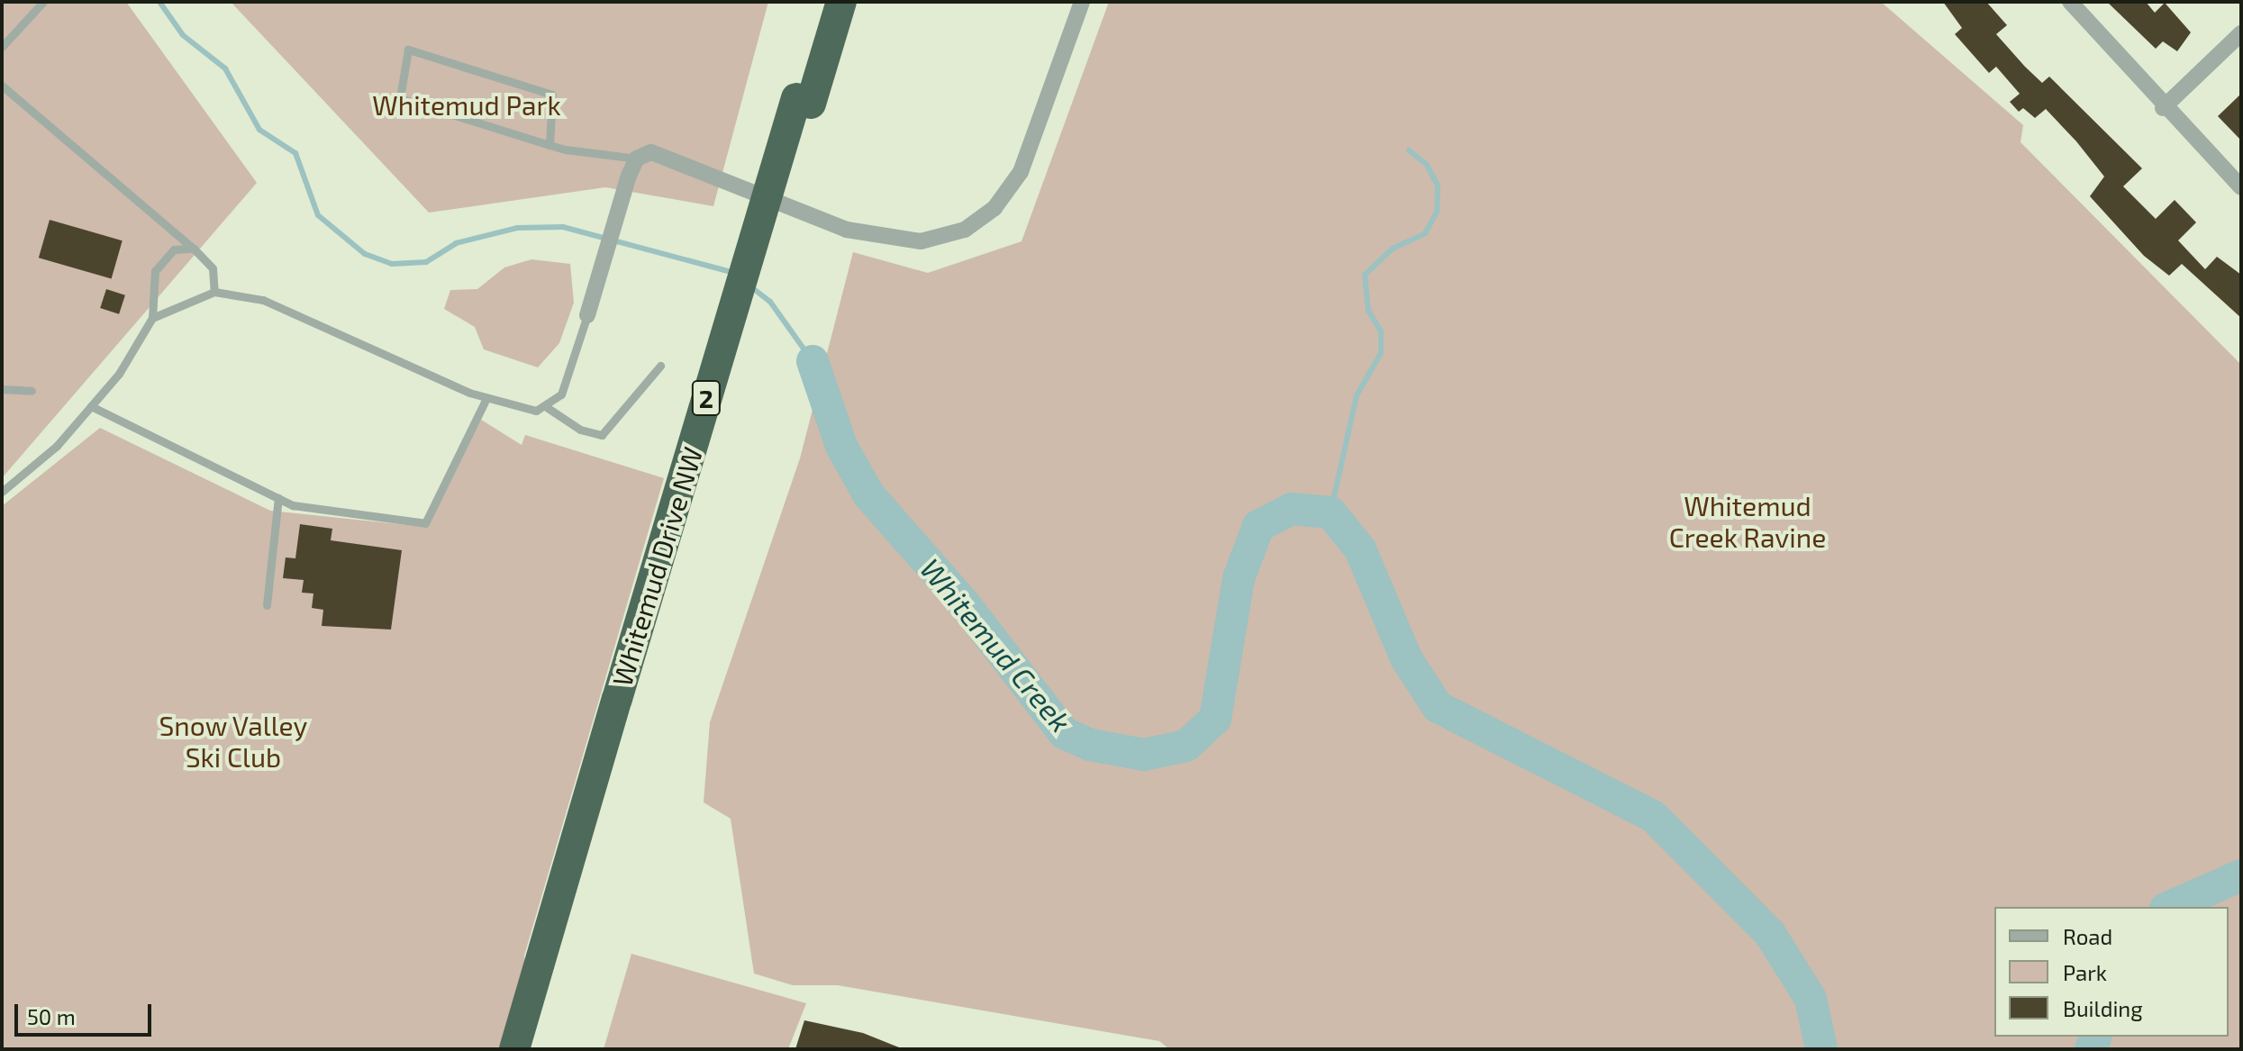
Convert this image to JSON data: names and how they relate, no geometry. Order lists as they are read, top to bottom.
{
  "streets": {
    "highway": ["2", "Whitemud Drive NW"]
  },
  "water": ["Whitemud Creek"],
  "parks": ["Whitemud Park", "Whitemud Creek Ravine", "Snow Valley Ski Club"],
  "legend": ["Road", "Park", "Building"],
  "scale_bar": "50 m"
}
